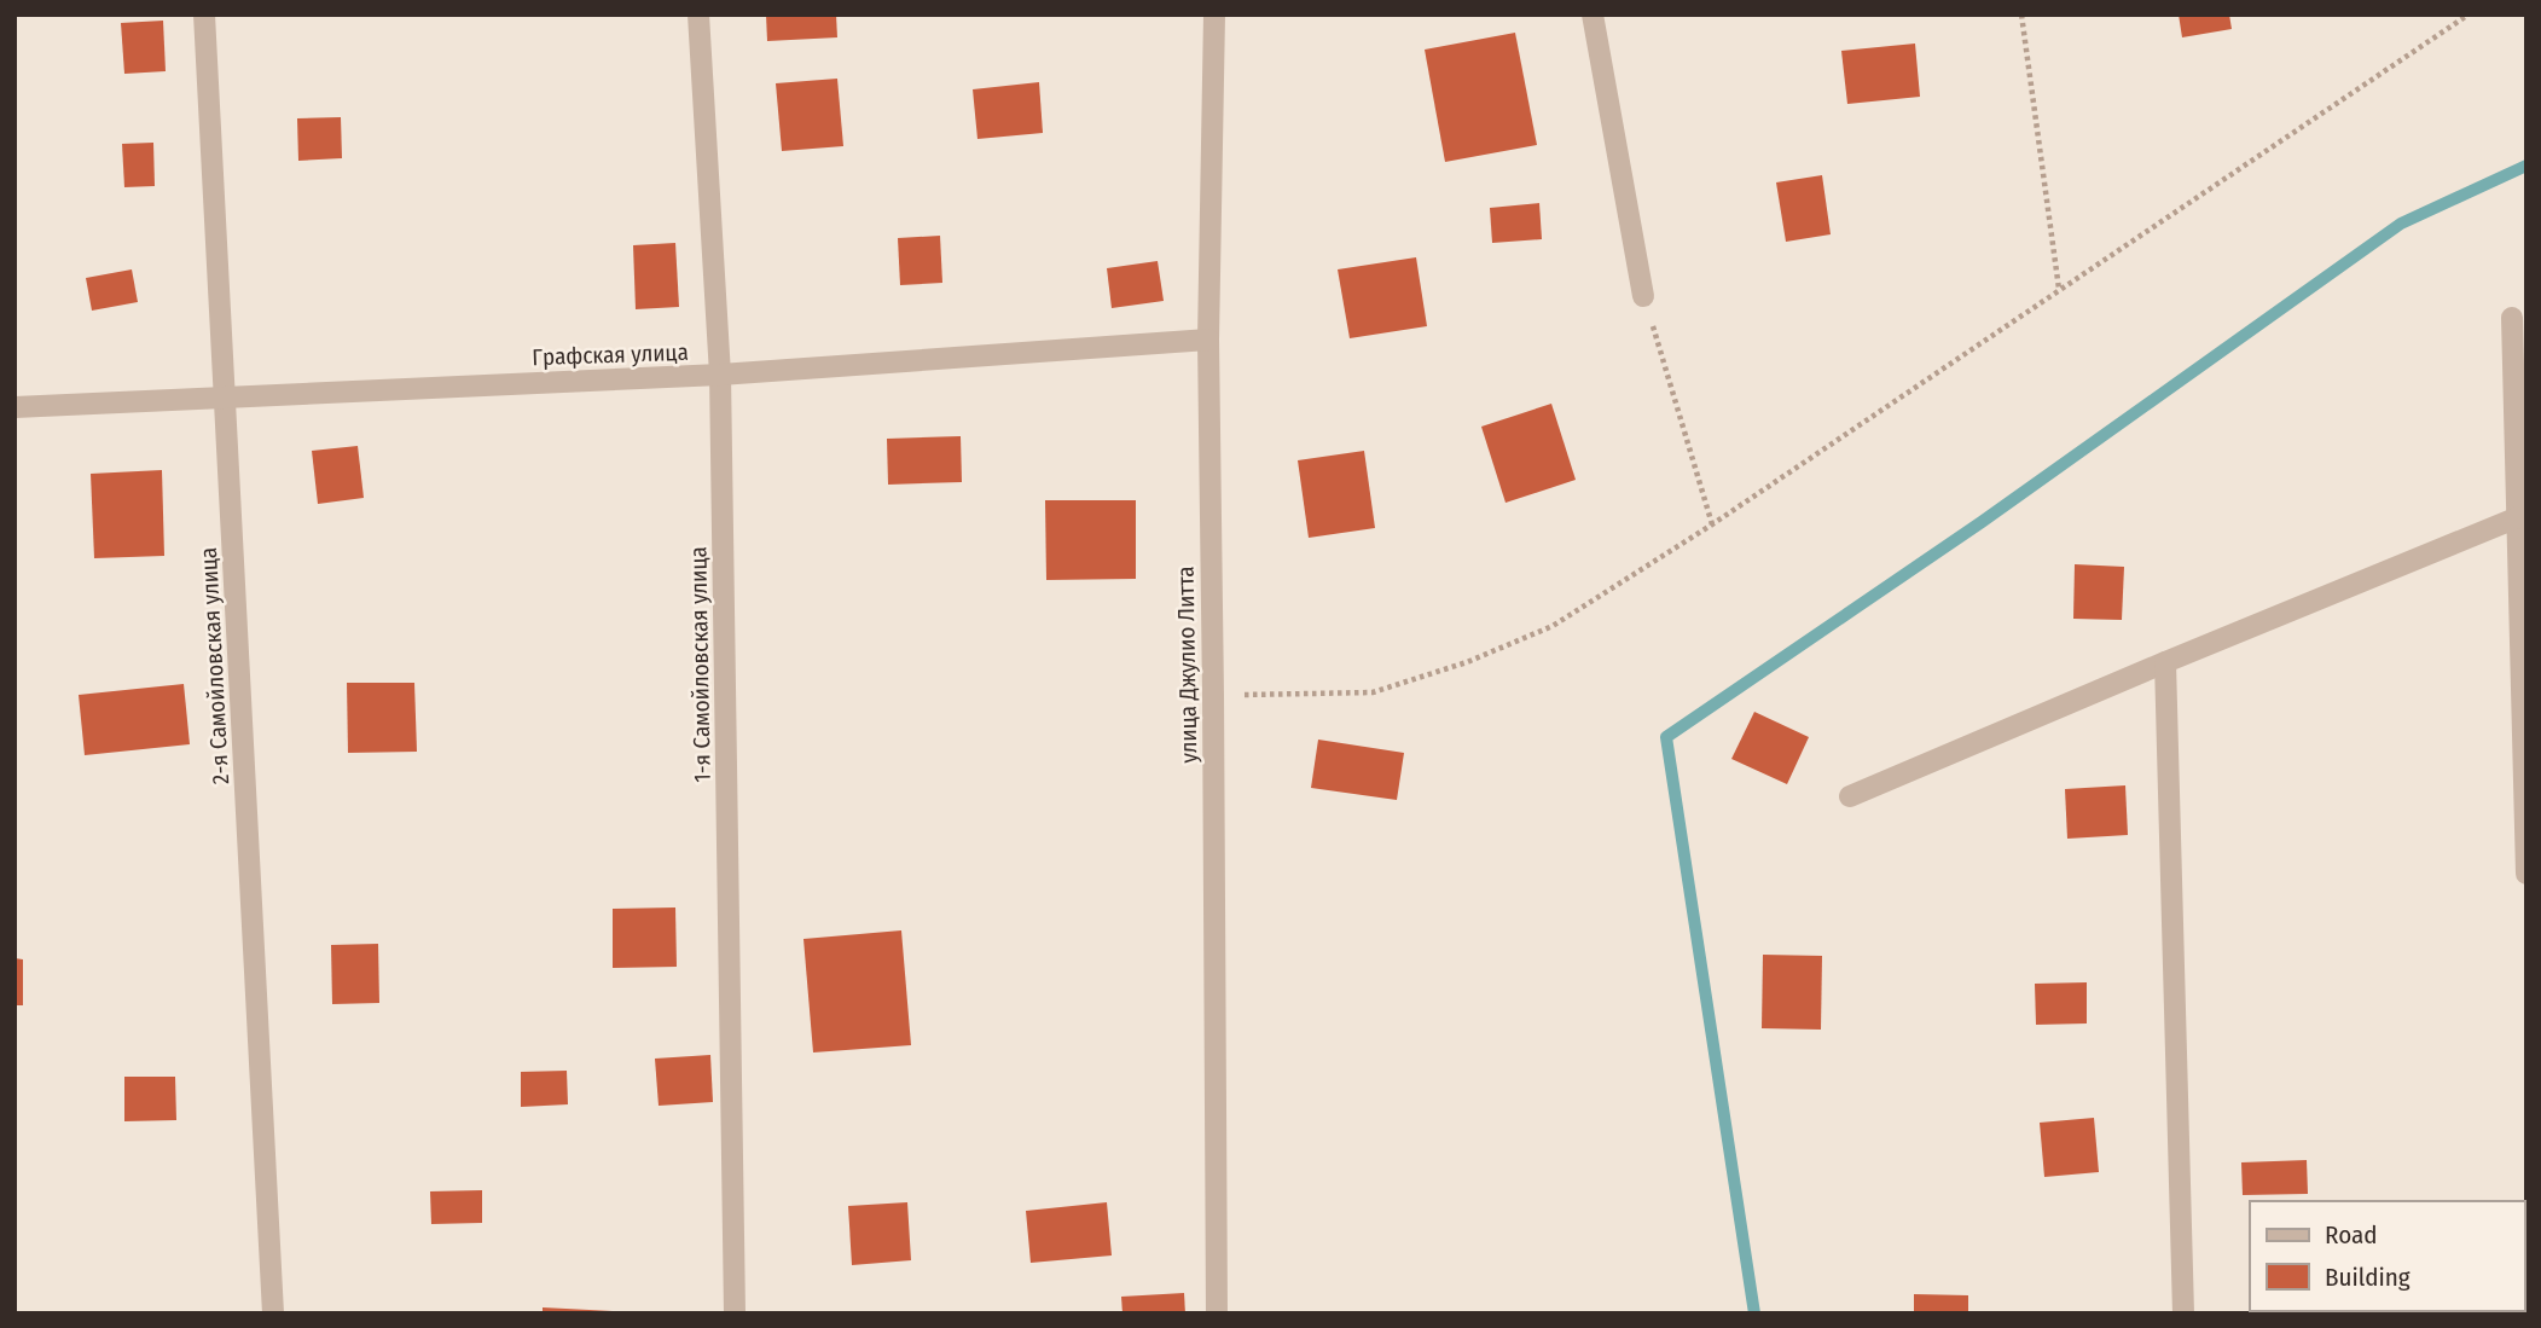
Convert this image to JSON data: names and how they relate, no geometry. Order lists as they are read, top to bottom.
{
  "streets": {
    "street": [
      "Графская улица",
      "1-я Самойловская улица",
      "улица Джулио Литта",
      "2-я Самойловская улица"
    ]
  },
  "crossings": [
    ["Графская улица", "1-я Самойловская улица"],
    ["Графская улица", "улица Джулио Литта"],
    ["Графская улица", "2-я Самойловская улица"]
  ],
  "legend": ["Road", "Building"]
}
